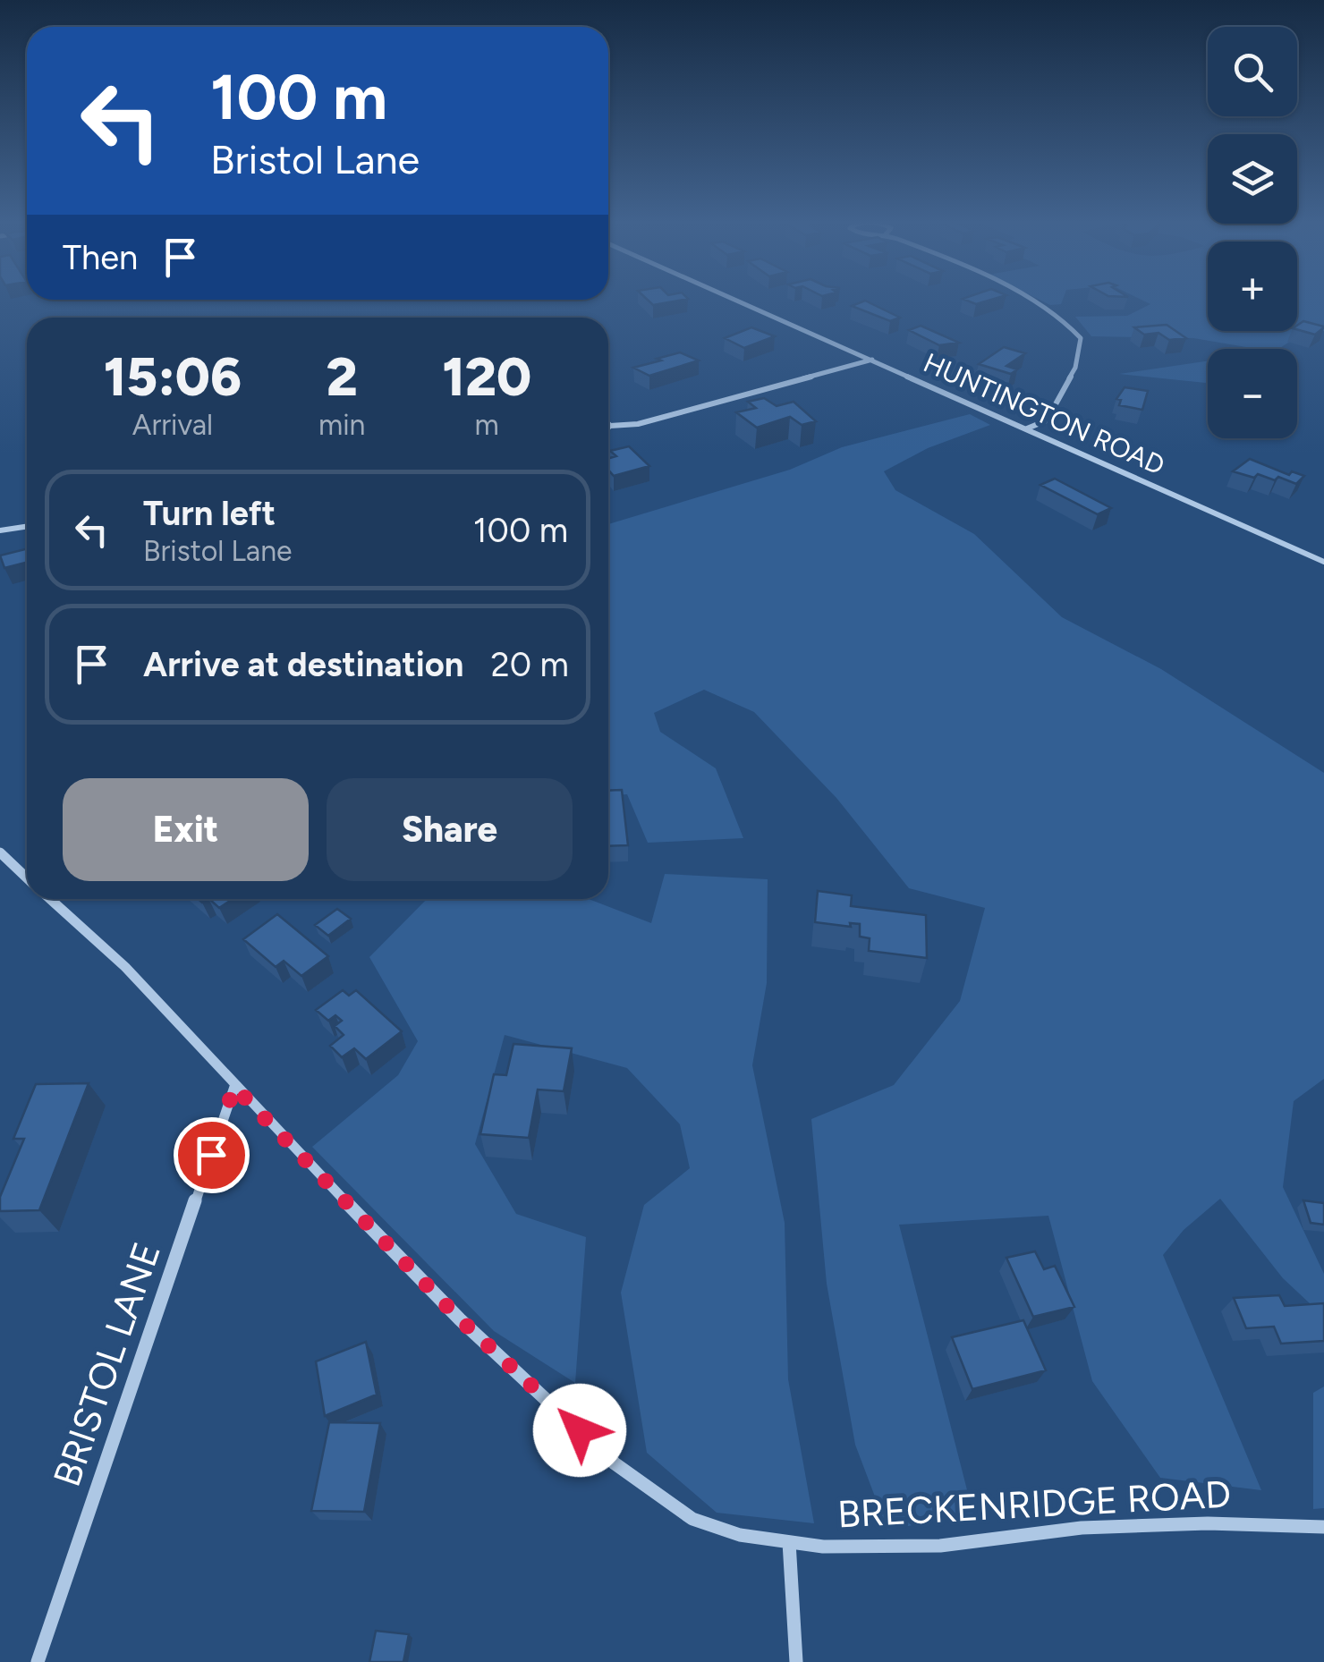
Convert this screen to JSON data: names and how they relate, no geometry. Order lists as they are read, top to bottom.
{
  "streets": {
    "street": ["HUNTINGTON ROAD", "BRISTOL LANE", "BRECKENRIDGE ROAD"]
  },
  "crossings": [
    ["BRISTOL LANE", "BRECKENRIDGE ROAD"]
  ],
  "page": {
    "map_buttons": ["+", "−"],
    "turn": ["100 m", "Bristol Lane"],
    "then": "Then",
    "eta": [
      "15:06",
      "Arrival",
      "2",
      "min",
      "120",
      "m"
    ],
    "list": [
      {
        "name": "Turn left",
        "note": "Bristol Lane",
        "value": "100 m"
      },
      {
        "name": "Arrive at destination",
        "value": "20 m"
      }
    ],
    "buttons": ["Exit", "Share"]
  }
}
